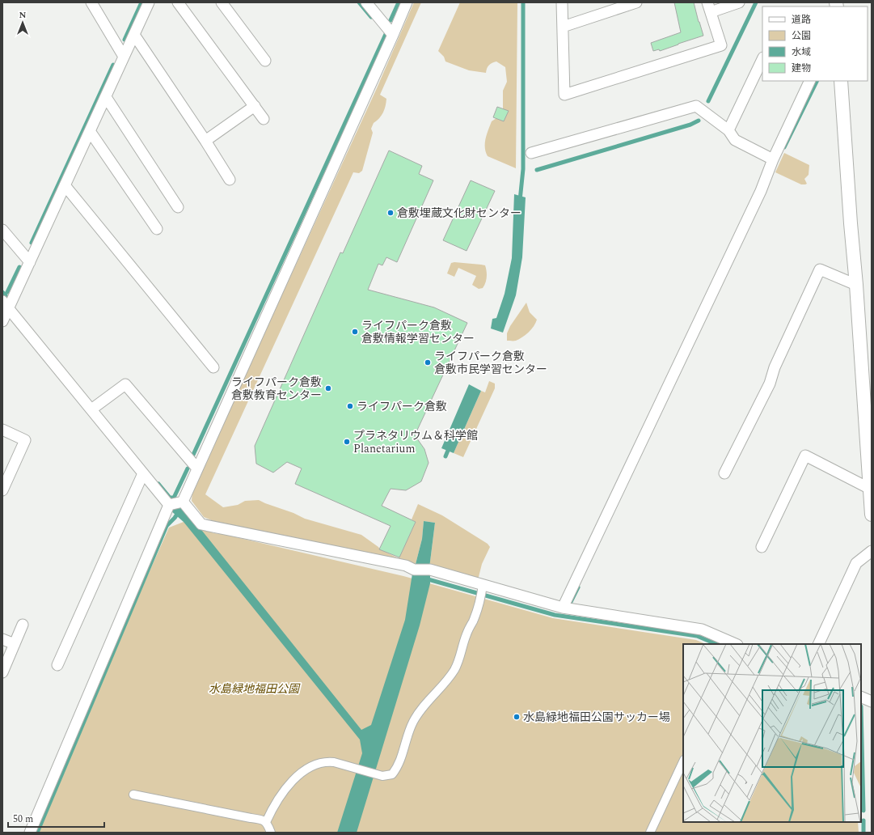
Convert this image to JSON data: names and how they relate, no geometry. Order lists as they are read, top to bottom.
{
  "parks": ["水島緑地福田公園"],
  "places": [
    "倉敷埋蔵文化財センター",
    "ライフパーク倉敷 倉敷情報学習センター",
    "ライフパーク倉敷 倉敷市民学習センター",
    "ライフパーク倉敷 倉敷教育センター",
    "ライフパーク倉敷",
    "プラネタリウム＆科学館 Planetarium",
    "水島緑地福田公園サッカー場"
  ],
  "legend": [
    "道路",
    "公園",
    "水域",
    "建物"
  ],
  "scale_bar": "50 m",
  "north": "top"
}
